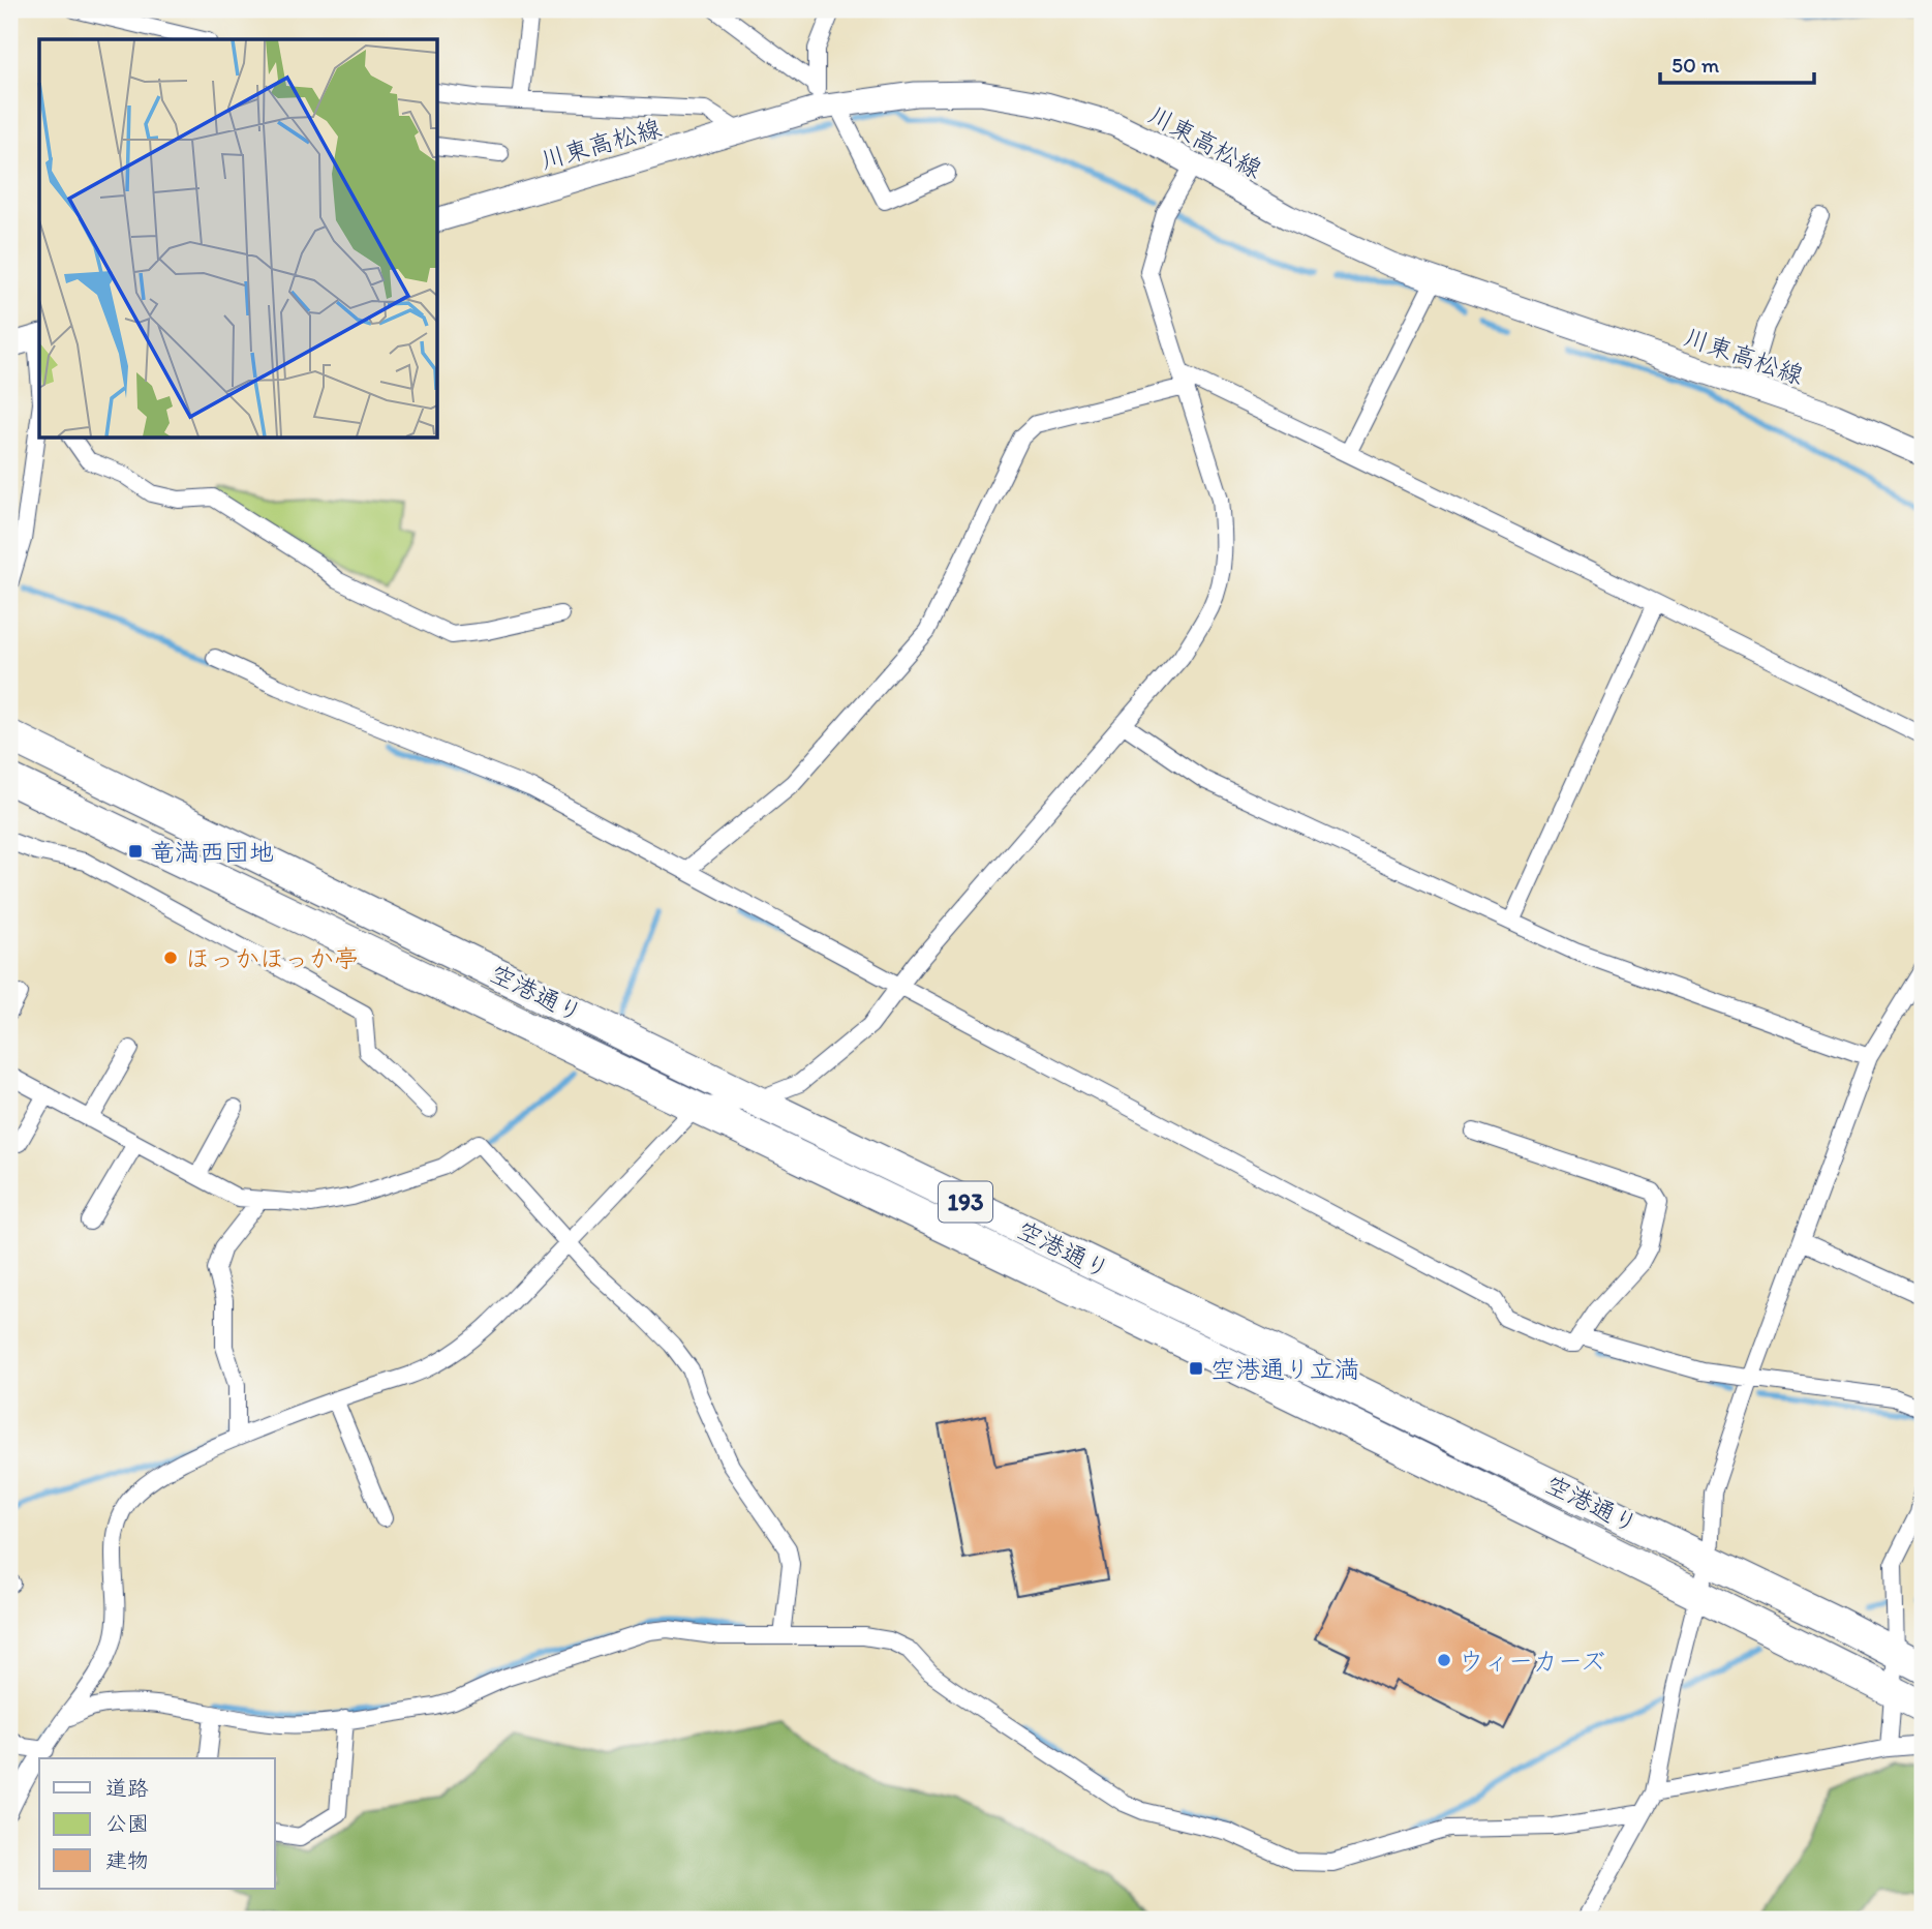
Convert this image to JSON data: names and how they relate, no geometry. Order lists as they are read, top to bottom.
{
  "streets": {
    "highway": ["空港通り", "193"],
    "main road": ["川東高松線"]
  },
  "places": {
    "transit": ["竜満西団地", "空港通り立満"],
    "other": ["ほっかほっか亭", "ウィーカーズ"]
  },
  "legend": ["道路", "公園", "建物"],
  "scale_bar": "50 m"
}
